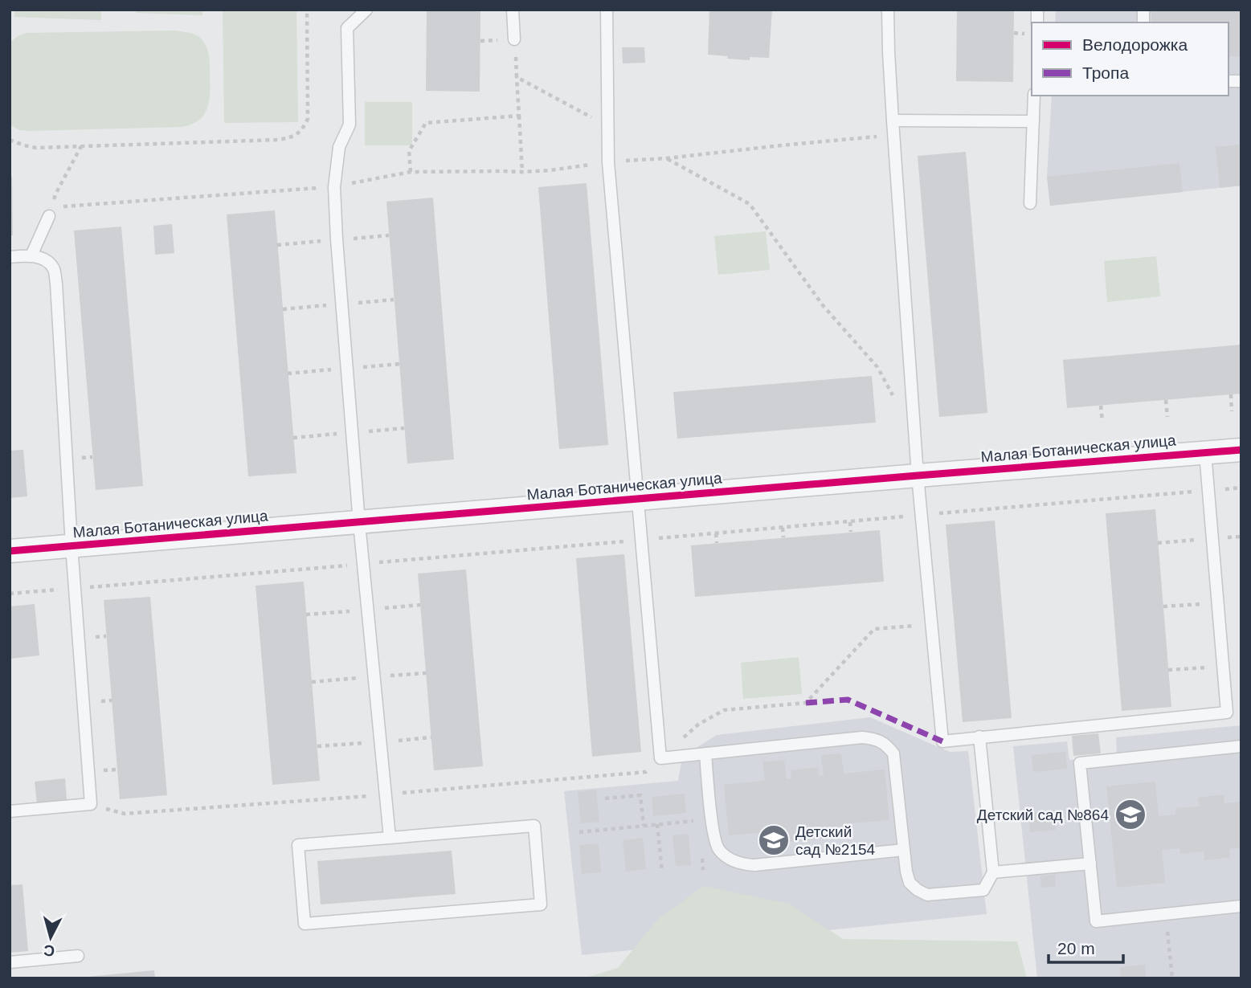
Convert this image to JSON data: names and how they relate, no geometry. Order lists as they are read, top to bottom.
{
  "streets": {
    "street": ["Малая Ботаническая улица"]
  },
  "places": {
    "school or university": ["Детский сад №864", "Детский сад №2154"]
  },
  "legend": ["Велодорожка", "Тропа"],
  "scale_bar": "20 m",
  "north": "bottom"
}
